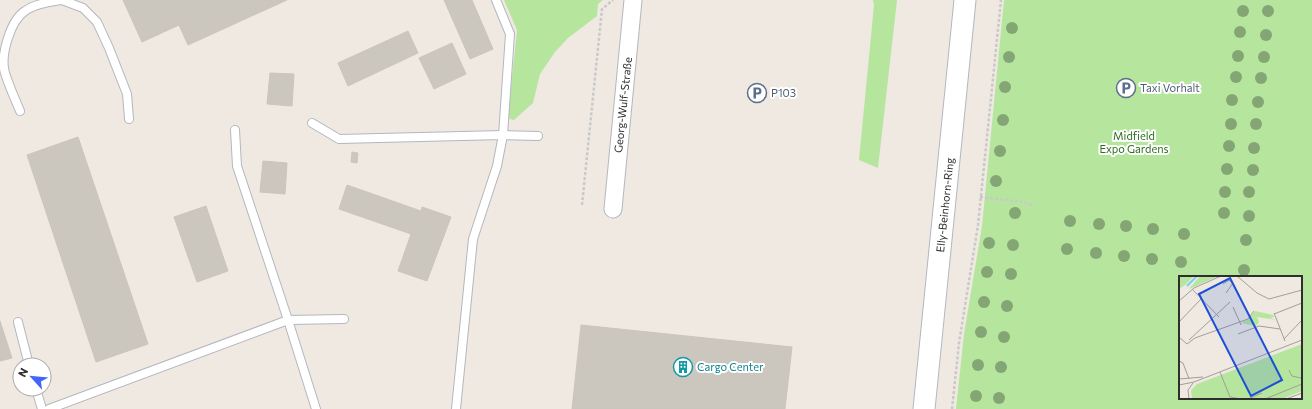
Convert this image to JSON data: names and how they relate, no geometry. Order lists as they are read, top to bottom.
{
  "streets": {
    "street": ["Georg-Wulf-Straße", "Elly-Beinhorn-Ring"]
  },
  "parks": ["Midfield Expo Gardens"],
  "places": {
    "parking": ["Taxi Vorhalt", "P103"],
    "building": ["Cargo Center"]
  },
  "north": "top left"
}
